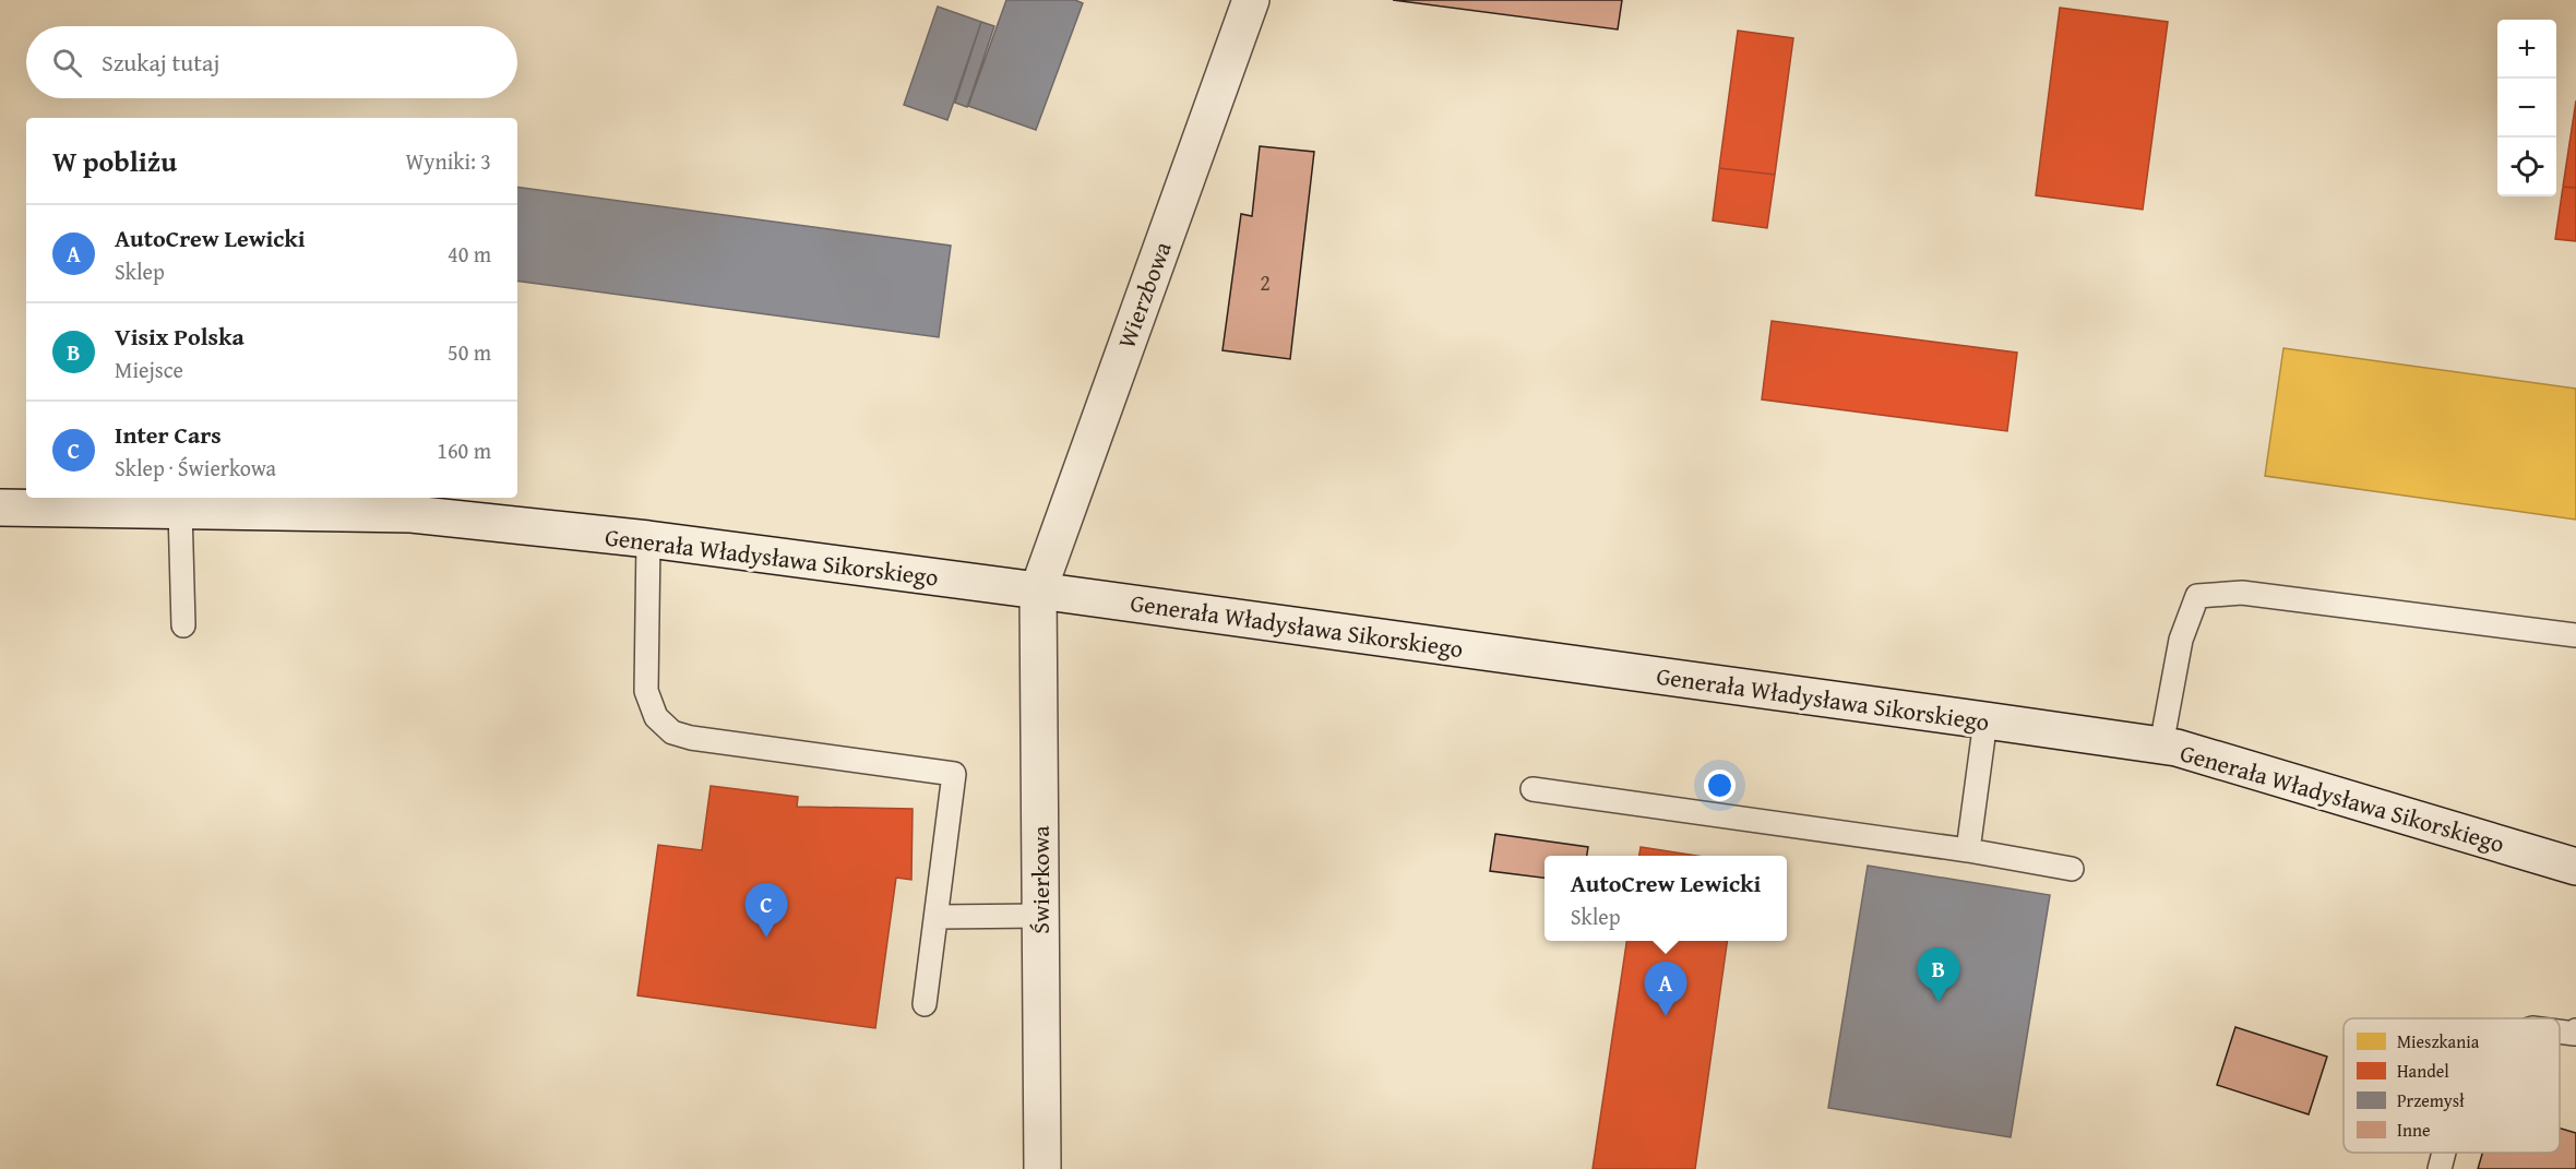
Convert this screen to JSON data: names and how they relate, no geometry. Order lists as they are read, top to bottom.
{
  "streets": {
    "street": ["Wierzbowa", "Generała Władysława Sikorskiego", "Świerkowa"]
  },
  "crossings": [
    ["Wierzbowa", "Generała Władysława Sikorskiego"],
    ["Wierzbowa", "Świerkowa"],
    ["Generała Władysława Sikorskiego", "Świerkowa"]
  ],
  "house_numbers": ["2"],
  "legend": [
    "Mieszkania",
    "Handel",
    "Przemysł",
    "Inne"
  ],
  "page": {
    "map_buttons": ["+", "−"],
    "search": "Szukaj tutaj",
    "heading": ["W pobliżu", "Wyniki: 3"],
    "list": [
      {
        "mark": "A",
        "name": "AutoCrew Lewicki",
        "note": "Sklep",
        "value": "40 m"
      },
      {
        "mark": "B",
        "name": "Visix Polska",
        "note": "Miejsce",
        "value": "50 m"
      },
      {
        "mark": "C",
        "name": "Inter Cars",
        "note": "Sklep · Świerkowa",
        "value": "160 m"
      }
    ],
    "popup": ["AutoCrew Lewicki", "Sklep"],
    "pins": ["C", "B", "A"]
  }
}
